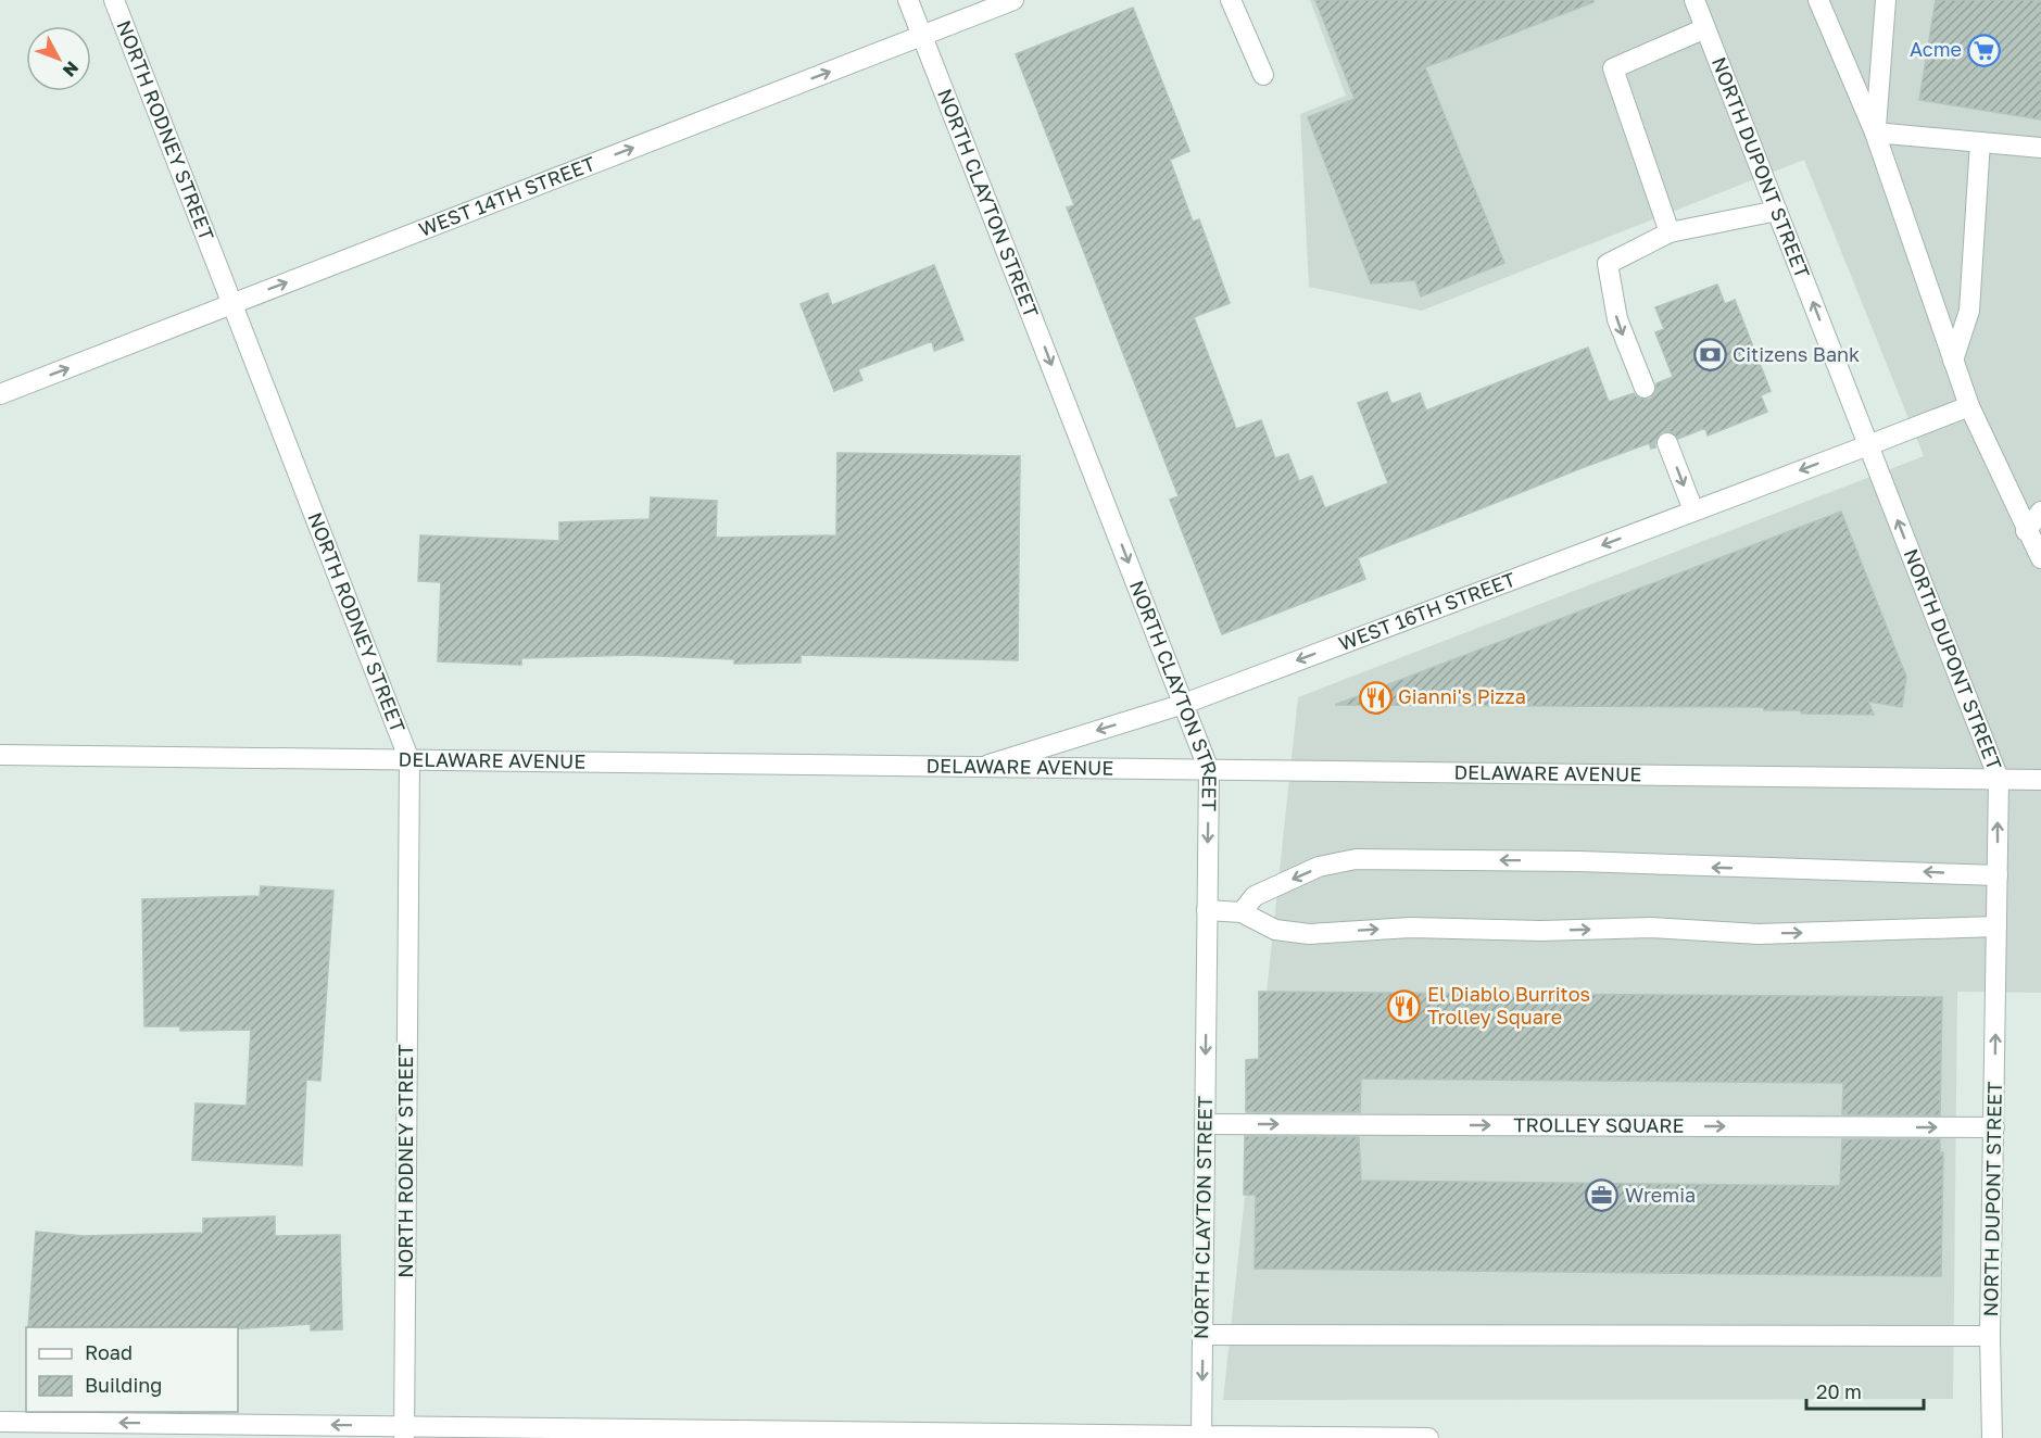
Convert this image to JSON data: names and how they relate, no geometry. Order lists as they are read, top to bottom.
{
  "streets": {
    "street": [
      "NORTH RODNEY STREET",
      "NORTH DUPONT STREET",
      "WEST 14TH STREET",
      "NORTH CLAYTON STREET",
      "WEST 16TH STREET",
      "DELAWARE AVENUE",
      "TROLLEY SQUARE"
    ]
  },
  "crossings": [
    ["NORTH RODNEY STREET", "WEST 14TH STREET"],
    ["NORTH RODNEY STREET", "DELAWARE AVENUE"],
    ["NORTH DUPONT STREET", "WEST 16TH STREET"],
    ["NORTH DUPONT STREET", "DELAWARE AVENUE"],
    ["NORTH DUPONT STREET", "TROLLEY SQUARE"],
    ["WEST 14TH STREET", "NORTH CLAYTON STREET"],
    ["NORTH CLAYTON STREET", "WEST 16TH STREET"],
    ["NORTH CLAYTON STREET", "DELAWARE AVENUE"],
    ["NORTH CLAYTON STREET", "TROLLEY SQUARE"],
    ["WEST 16TH STREET", "DELAWARE AVENUE"]
  ],
  "one_way": [
    "WEST 14TH STREET",
    "NORTH CLAYTON STREET",
    "WEST 16TH STREET",
    "TROLLEY SQUARE"
  ],
  "places": {
    "supermarket": ["Acme"],
    "bank": ["Citizens Bank"],
    "restaurant": ["Gianni's Pizza", "El Diablo Burritos Trolley Square"],
    "office": ["Wremia"]
  },
  "legend": ["Road", "Building"],
  "scale_bar": "20 m",
  "north": "bottom right"
}
